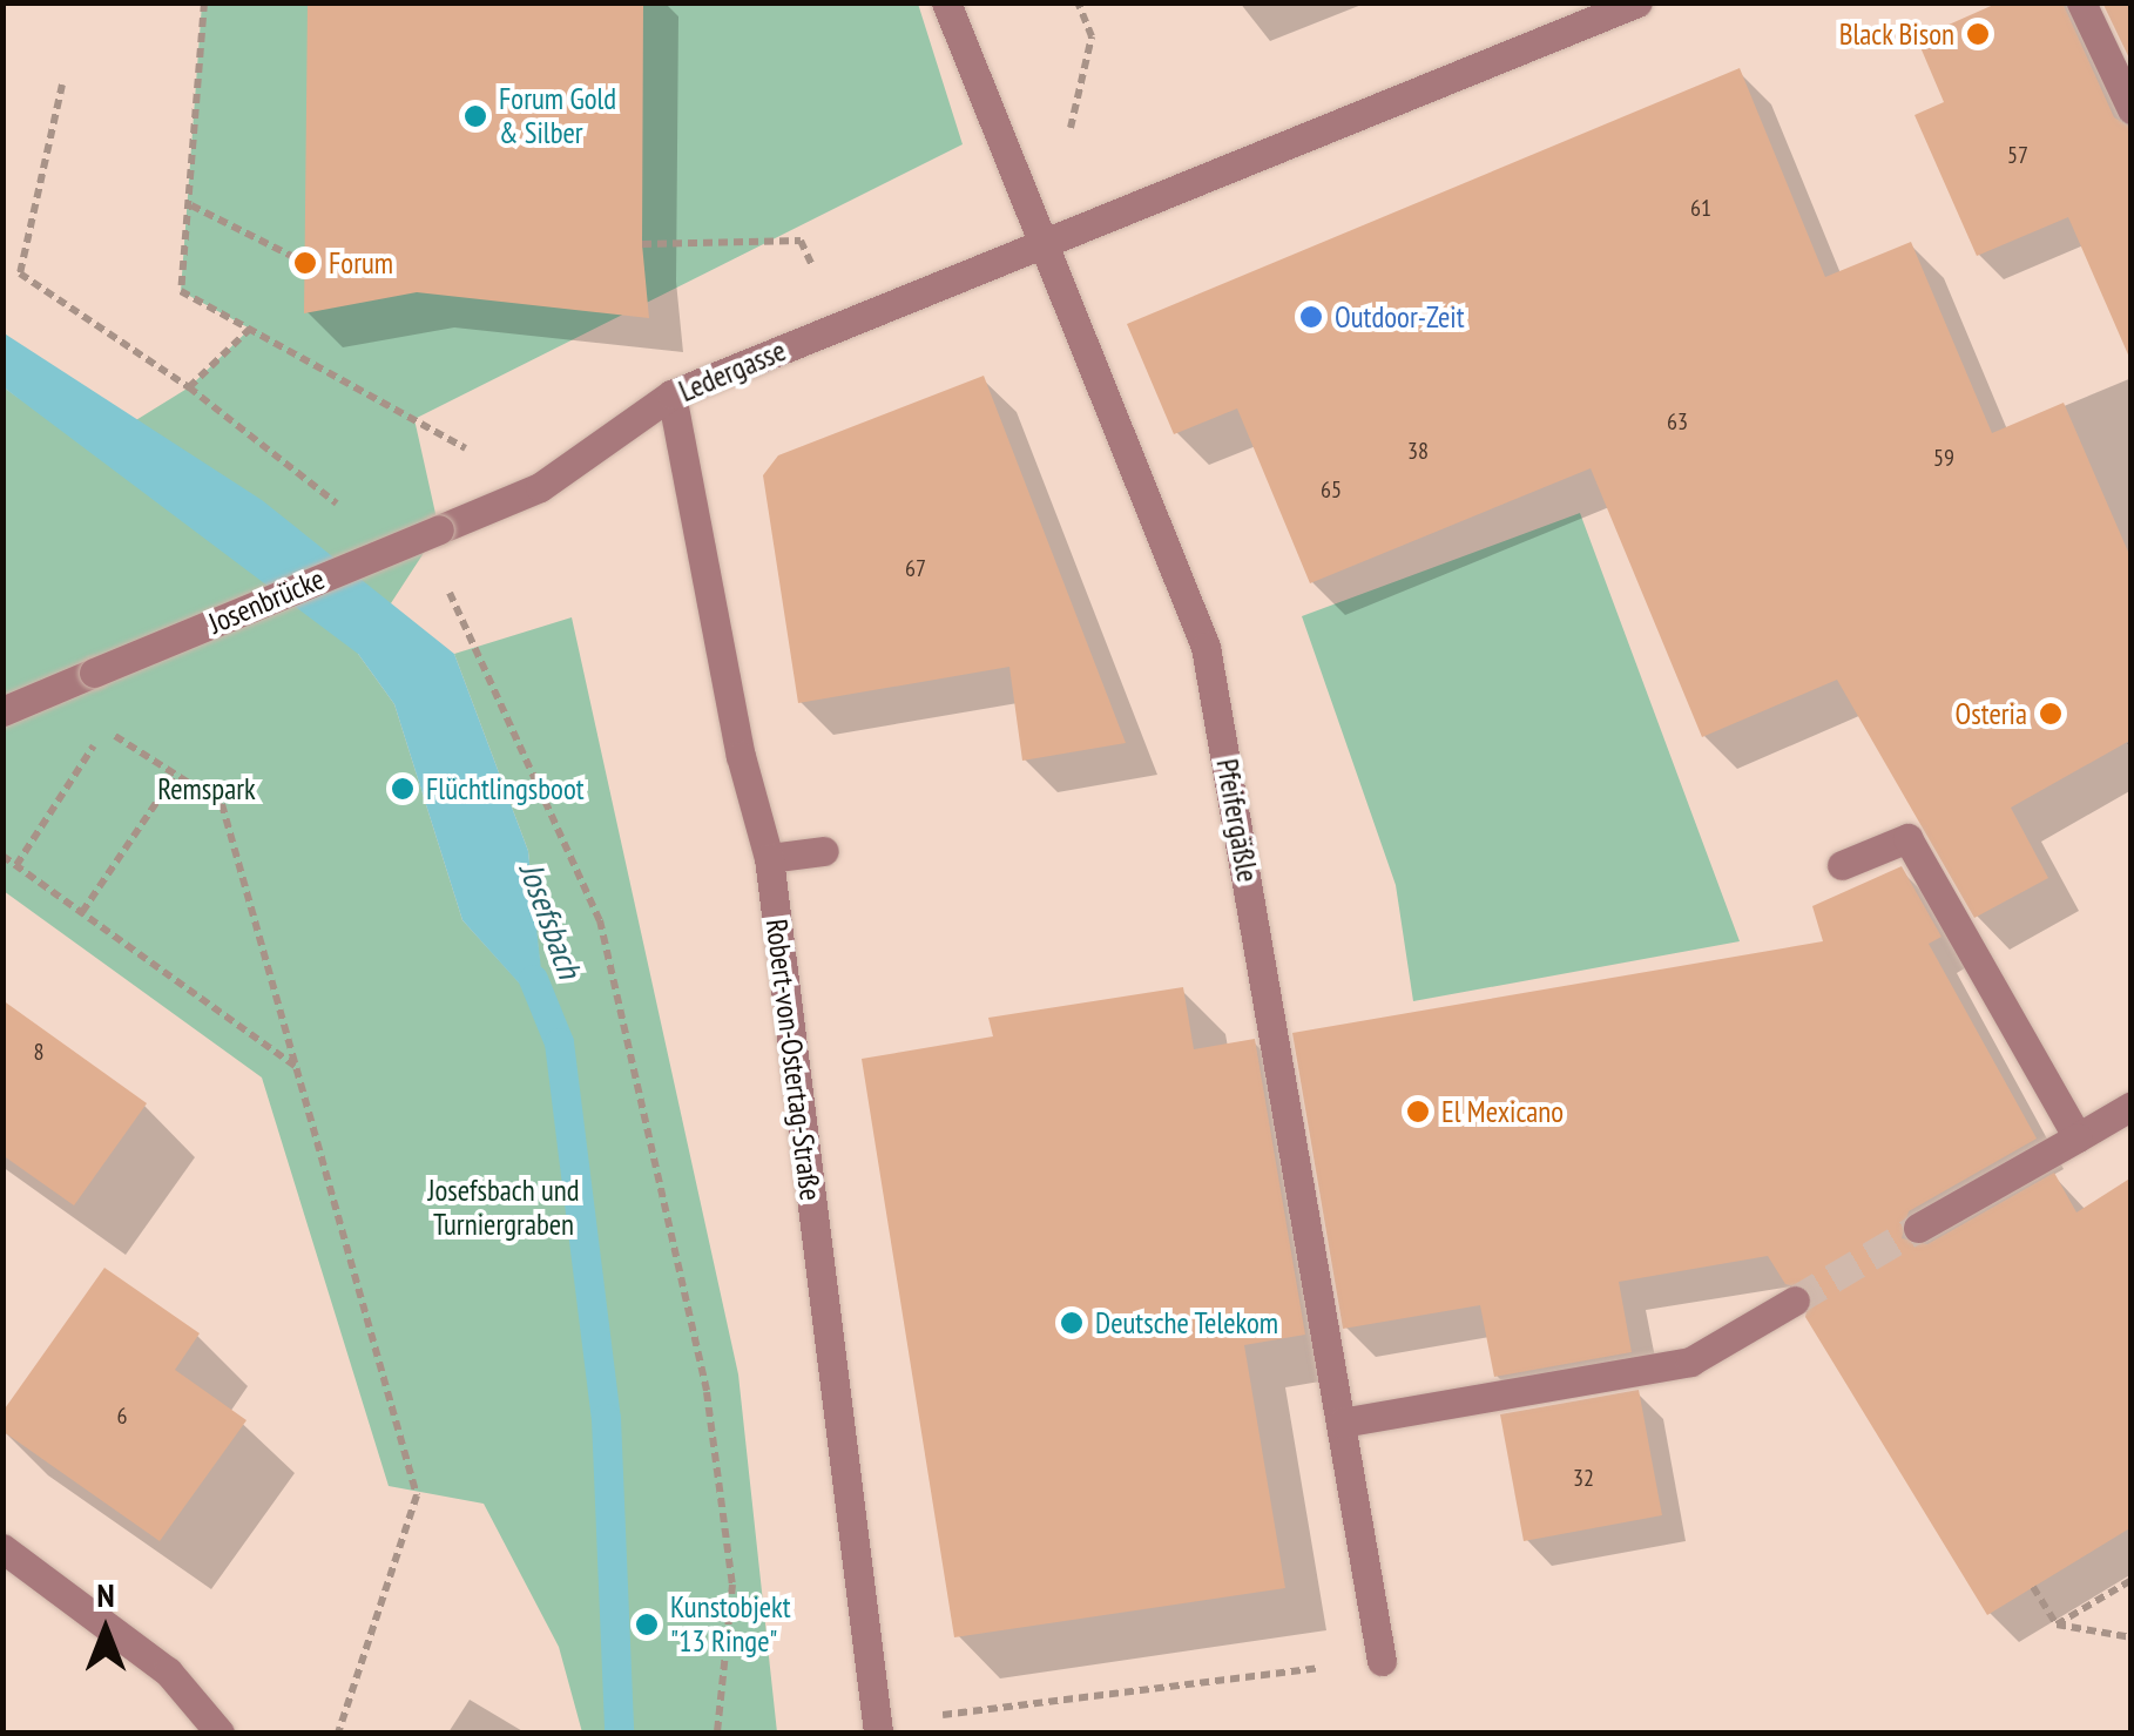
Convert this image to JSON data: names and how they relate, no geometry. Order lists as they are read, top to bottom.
{
  "streets": {
    "street": [
      "Ledergasse",
      "Josenbrücke",
      "Pfeifergäßle",
      "Robert-von-Ostertag-Straße"
    ]
  },
  "crossings": [
    ["Ledergasse", "Josenbrücke"],
    ["Ledergasse", "Pfeifergäßle"],
    ["Ledergasse", "Robert-von-Ostertag-Straße"]
  ],
  "water": ["Josefsbach"],
  "parks": ["Remspark", "Josefsbach und Turniergraben"],
  "places": [
    "Black Bison",
    "Forum Gold & Silber",
    "Forum",
    "Outdoor-Zeit",
    "Osteria",
    "Flüchtlingsboot",
    "El Mexicano",
    "Deutsche Telekom",
    "Kunstobjekt \"13 Ringe\""
  ],
  "house_numbers": [
    "57",
    "61",
    "63",
    "38",
    "59",
    "65",
    "67",
    "8",
    "6",
    "32"
  ],
  "north": "top"
}
